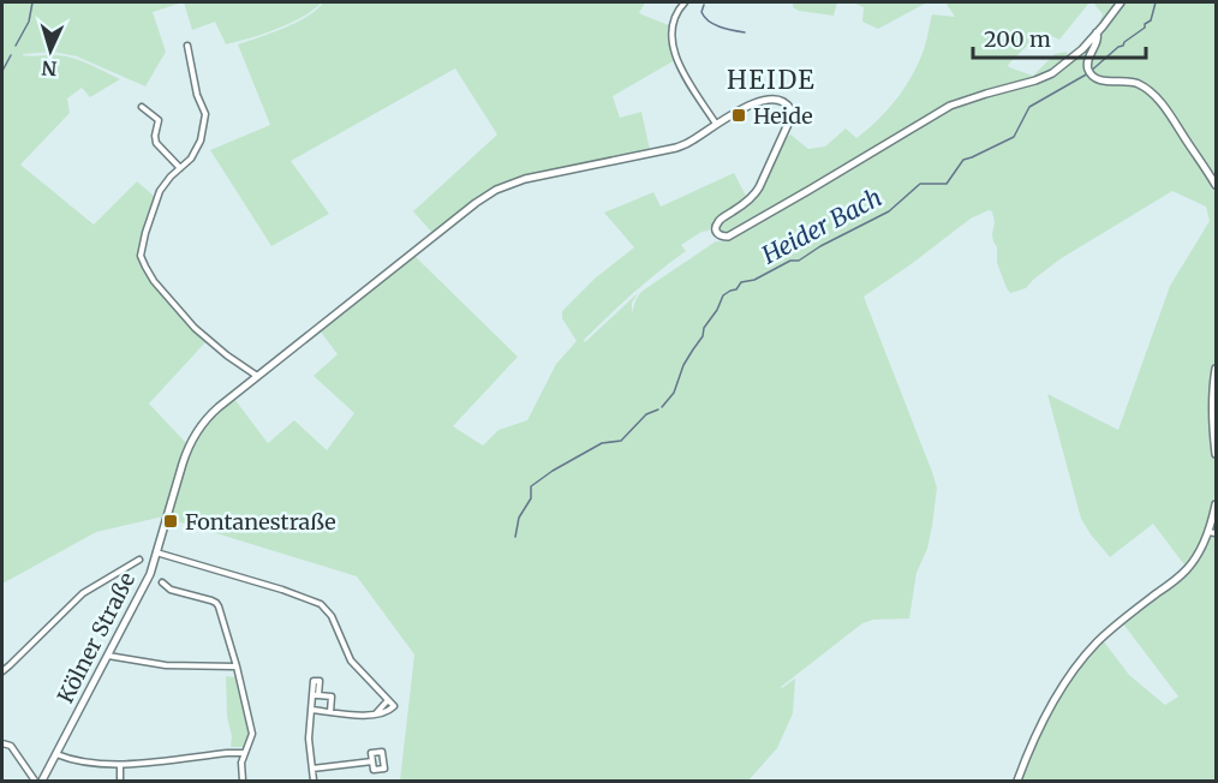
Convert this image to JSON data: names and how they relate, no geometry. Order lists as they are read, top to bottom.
{
  "streets": {
    "main road": ["Kölner Straße"]
  },
  "districts": ["HEIDE"],
  "water": ["Heider Bach"],
  "places": {
    "transit": ["Heide", "Fontanestraße"]
  },
  "scale_bar": "200 m",
  "north": "bottom"
}
